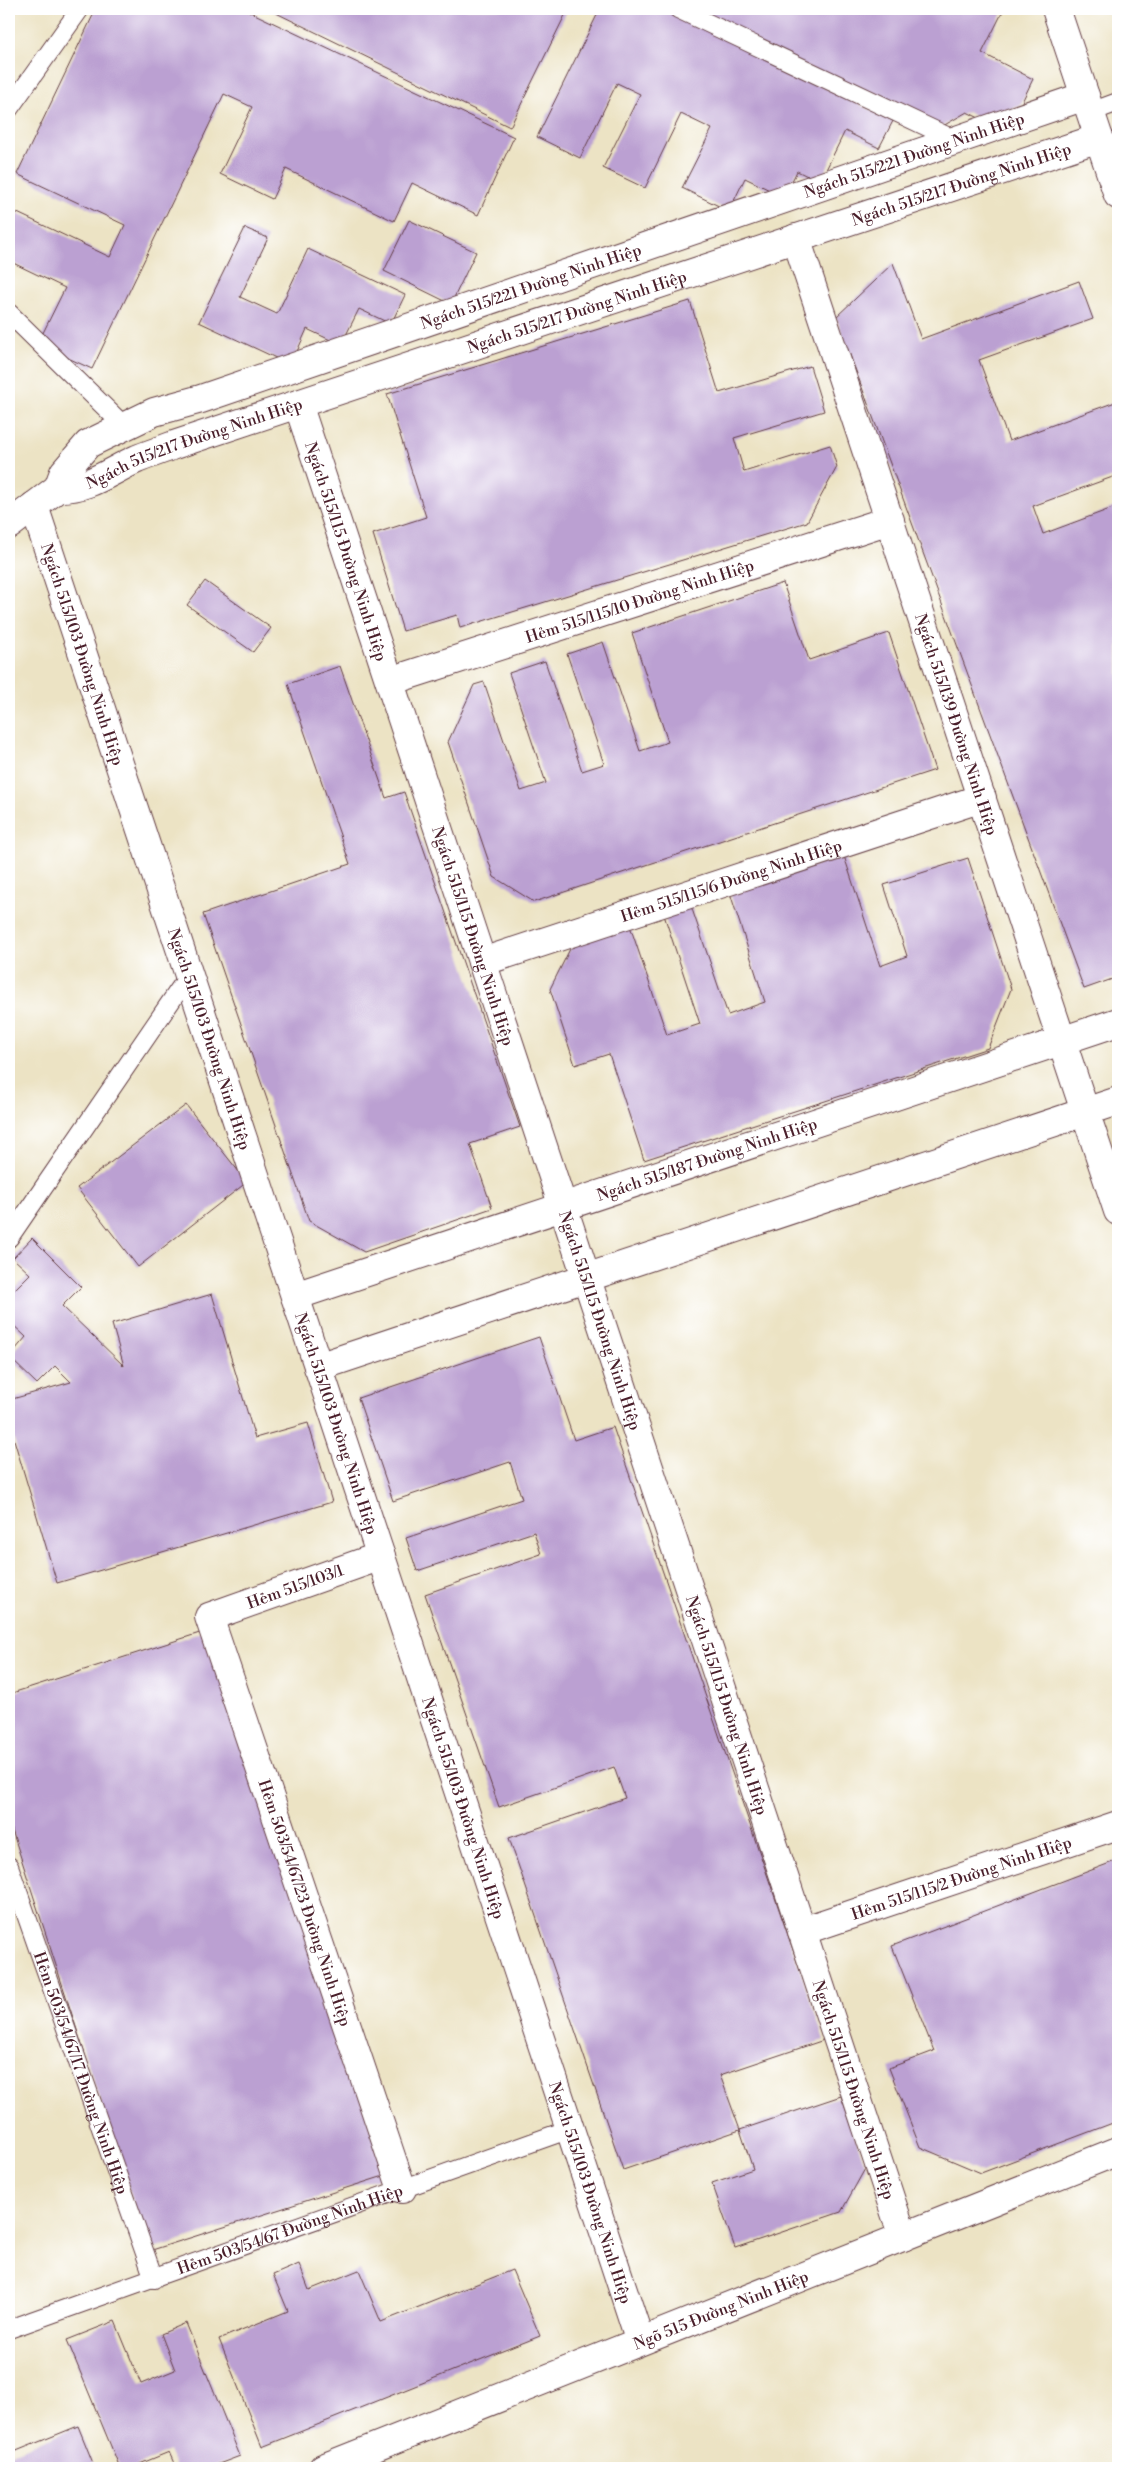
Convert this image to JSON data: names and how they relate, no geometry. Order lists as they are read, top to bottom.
{
  "streets": {
    "street": [
      "Ngách 515/221 Đường Ninh Hiệp",
      "Ngách 515/217 Đường Ninh Hiệp",
      "Ngách 515/115 Đường Ninh Hiệp",
      "Hẻm 515/115/10 Đường Ninh Hiệp",
      "Ngách 515/103 Đường Ninh Hiệp",
      "Ngách 515/139 Đường Ninh Hiệp",
      "Hẻm 515/115/6 Đường Ninh Hiệp",
      "Ngách 515/187 Đường Ninh Hiệp",
      "Hẻm 515/103/1",
      "Hẻm 515/115/2 Đường Ninh Hiệp",
      "Hẻm 503/54/67/23 Đường Ninh Hiệp",
      "Ngõ 515 Đường Ninh Hiệp"
    ],
    "lane": ["Hẻm 503/54/67/17 Đường Ninh Hiệp", "Hẻm 503/54/67 Đường Ninh Hiệp"]
  },
  "crossings": [
    ["Ngách 515/221 Đường Ninh Hiệp", "Ngách 515/217 Đường Ninh Hiệp"],
    ["Ngách 515/221 Đường Ninh Hiệp", "Ngách 515/103 Đường Ninh Hiệp"],
    ["Ngách 515/217 Đường Ninh Hiệp", "Ngách 515/115 Đường Ninh Hiệp"],
    ["Ngách 515/217 Đường Ninh Hiệp", "Ngách 515/139 Đường Ninh Hiệp"],
    ["Ngách 515/115 Đường Ninh Hiệp", "Hẻm 515/115/10 Đường Ninh Hiệp"],
    ["Ngách 515/115 Đường Ninh Hiệp", "Hẻm 515/115/6 Đường Ninh Hiệp"],
    ["Ngách 515/115 Đường Ninh Hiệp", "Ngách 515/187 Đường Ninh Hiệp"],
    ["Ngách 515/115 Đường Ninh Hiệp", "Hẻm 515/115/2 Đường Ninh Hiệp"],
    ["Ngách 515/115 Đường Ninh Hiệp", "Ngõ 515 Đường Ninh Hiệp"],
    ["Hẻm 515/115/10 Đường Ninh Hiệp", "Ngách 515/139 Đường Ninh Hiệp"],
    ["Ngách 515/103 Đường Ninh Hiệp", "Ngách 515/187 Đường Ninh Hiệp"],
    ["Ngách 515/103 Đường Ninh Hiệp", "Hẻm 515/103/1"],
    ["Ngách 515/103 Đường Ninh Hiệp", "Hẻm 503/54/67 Đường Ninh Hiệp"],
    ["Ngách 515/103 Đường Ninh Hiệp", "Ngõ 515 Đường Ninh Hiệp"],
    ["Ngách 515/139 Đường Ninh Hiệp", "Hẻm 515/115/6 Đường Ninh Hiệp"],
    ["Ngách 515/139 Đường Ninh Hiệp", "Ngách 515/187 Đường Ninh Hiệp"],
    ["Hẻm 515/103/1", "Hẻm 503/54/67/23 Đường Ninh Hiệp"],
    ["Hẻm 503/54/67/23 Đường Ninh Hiệp", "Hẻm 503/54/67 Đường Ninh Hiệp"],
    ["Hẻm 503/54/67/17 Đường Ninh Hiệp", "Hẻm 503/54/67 Đường Ninh Hiệp"]
  ]
}
